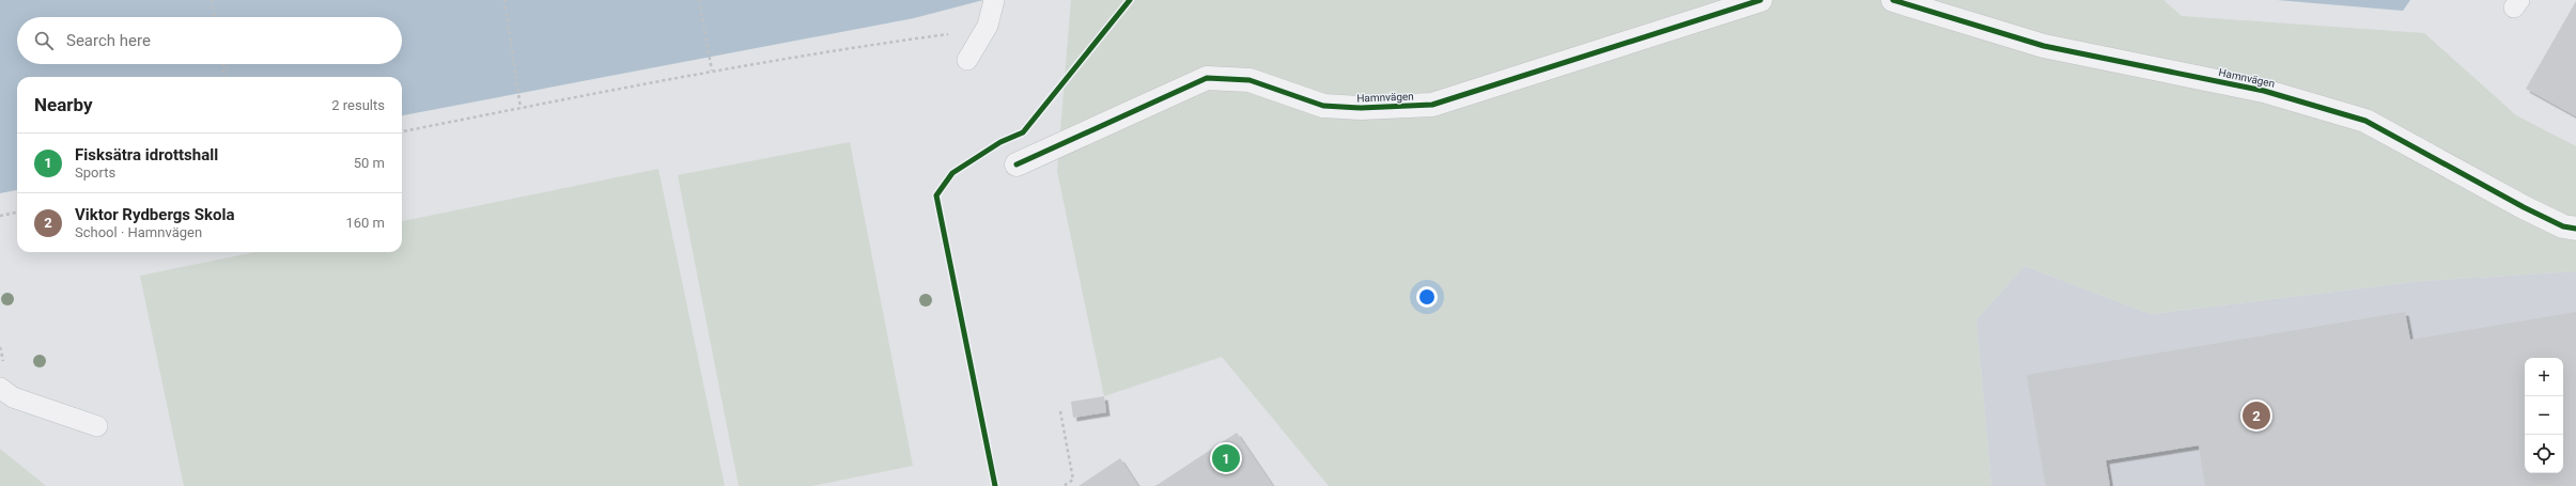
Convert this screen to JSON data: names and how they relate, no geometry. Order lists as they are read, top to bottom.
{
  "streets": {
    "street": ["Hamnvägen"]
  },
  "page": {
    "search": "Search here",
    "heading": ["Nearby", "2 results"],
    "list": [
      {
        "mark": "1",
        "name": "Fisksätra idrottshall",
        "note": "Sports",
        "value": "50 m"
      },
      {
        "mark": "2",
        "name": "Viktor Rydbergs Skola",
        "note": "School · Hamnvägen",
        "value": "160 m"
      }
    ],
    "map_buttons": ["+", "−"],
    "pins": ["2", "1"]
  }
}
